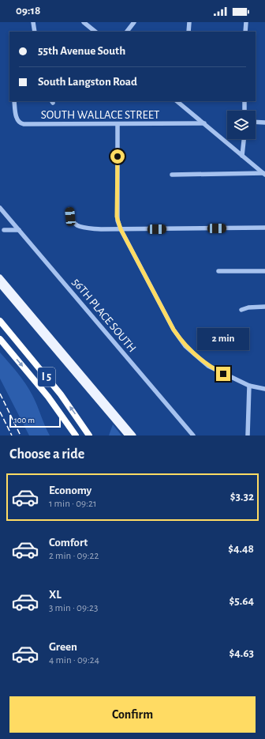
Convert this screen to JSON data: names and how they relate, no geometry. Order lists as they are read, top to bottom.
{
  "streets": {
    "highway": ["I 5"],
    "street": ["SOUTH WALLACE STREET", "56TH PLACE SOUTH"]
  },
  "scale_bar": "100 m",
  "page": {
    "status": "09:18",
    "banner": ["55th Avenue South", "South Langston Road"],
    "bubble": "2 min",
    "scale": "100 m",
    "heading": "Choose a ride",
    "list": [
      {
        "name": "Economy",
        "note": "1 min · 09:21",
        "value": "$3.32"
      },
      {
        "name": "Comfort",
        "note": "2 min · 09:22",
        "value": "$4.48"
      },
      {
        "name": "XL",
        "note": "3 min · 09:23",
        "value": "$5.64"
      },
      {
        "name": "Green",
        "note": "4 min · 09:24",
        "value": "$4.63"
      }
    ],
    "buttons": "Confirm"
  }
}
